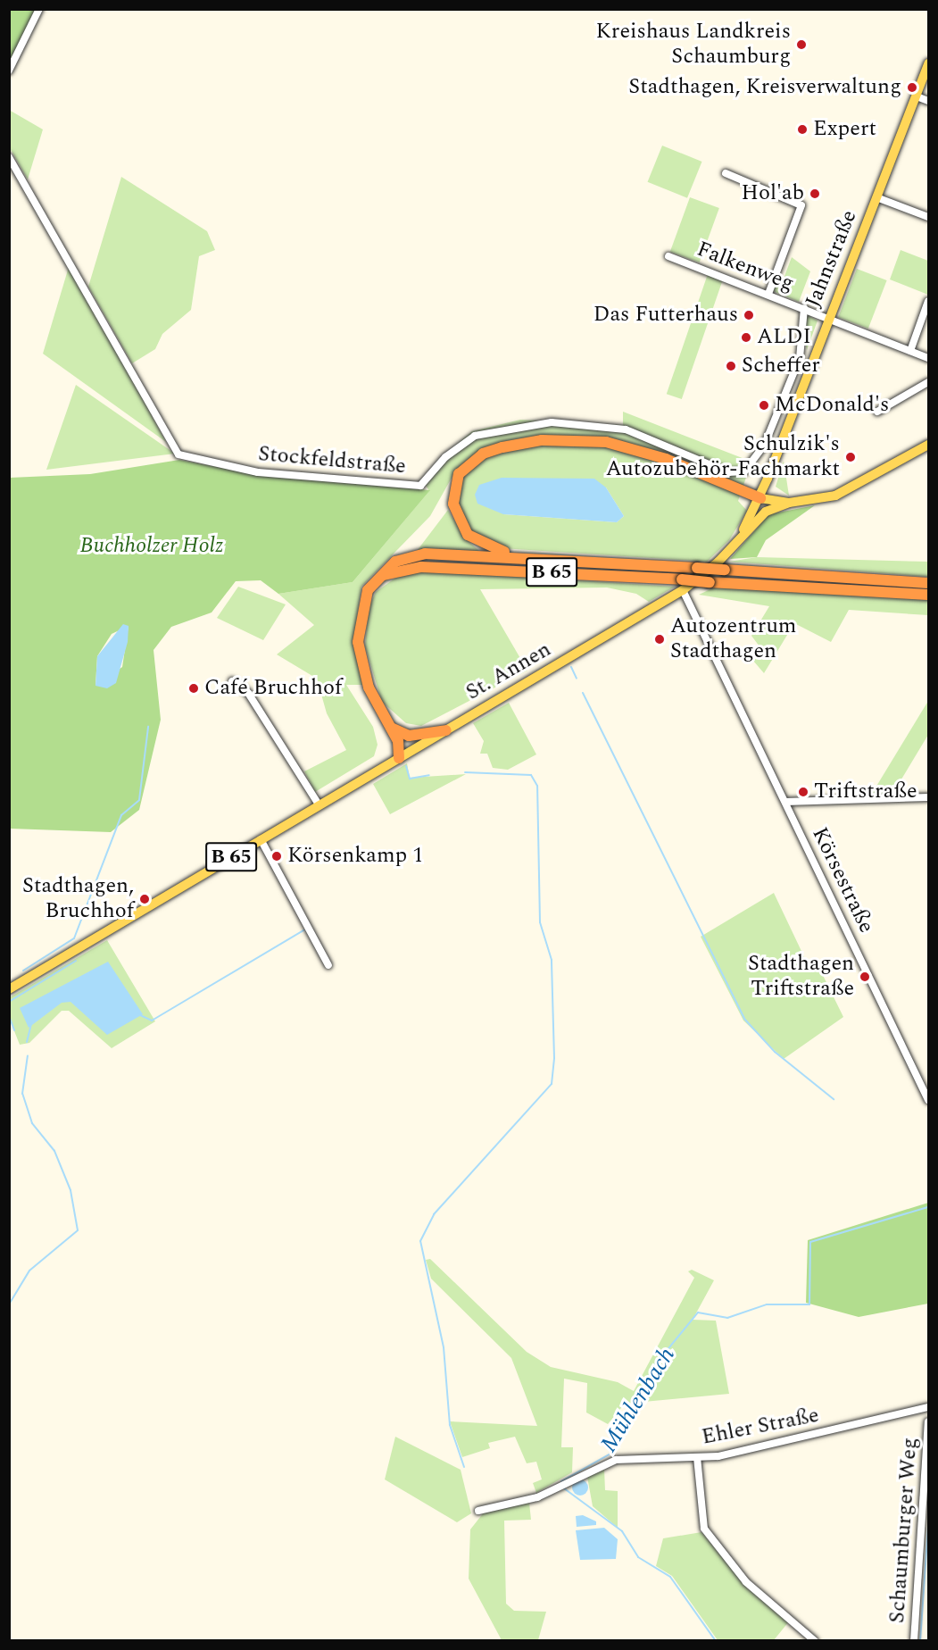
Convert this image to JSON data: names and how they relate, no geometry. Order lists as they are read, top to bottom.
{
  "streets": {
    "highway": ["B 65"],
    "main road": ["Jahnstraße", "St. Annen"],
    "street": [
      "Falkenweg",
      "Stockfeldstraße",
      "Körsestraße",
      "Ehler Straße",
      "Schaumburger Weg"
    ]
  },
  "crossings": [
    ["Jahnstraße", "Falkenweg"],
    ["Jahnstraße", "St. Annen"],
    ["Falkenweg", "Stockfeldstraße"],
    ["B 65", "St. Annen"],
    ["B 65", "Körsestraße"],
    ["St. Annen", "Körsestraße"]
  ],
  "water": ["Mühlenbach"],
  "parks": ["Buchholzer Holz"],
  "places": [
    "Kreishaus Landkreis Schaumburg",
    "Stadthagen, Kreisverwaltung",
    "Expert",
    "Hol'ab",
    "Das Futterhaus",
    "ALDI",
    "Scheffer",
    "McDonald's",
    "Schulzik's Autozubehör-Fachmarkt",
    "Autozentrum Stadthagen",
    "Café Bruchhof",
    "Triftstraße",
    "Körsenkamp 1",
    "Stadthagen, Bruchhof",
    "Stadthagen Triftstraße"
  ]
}
